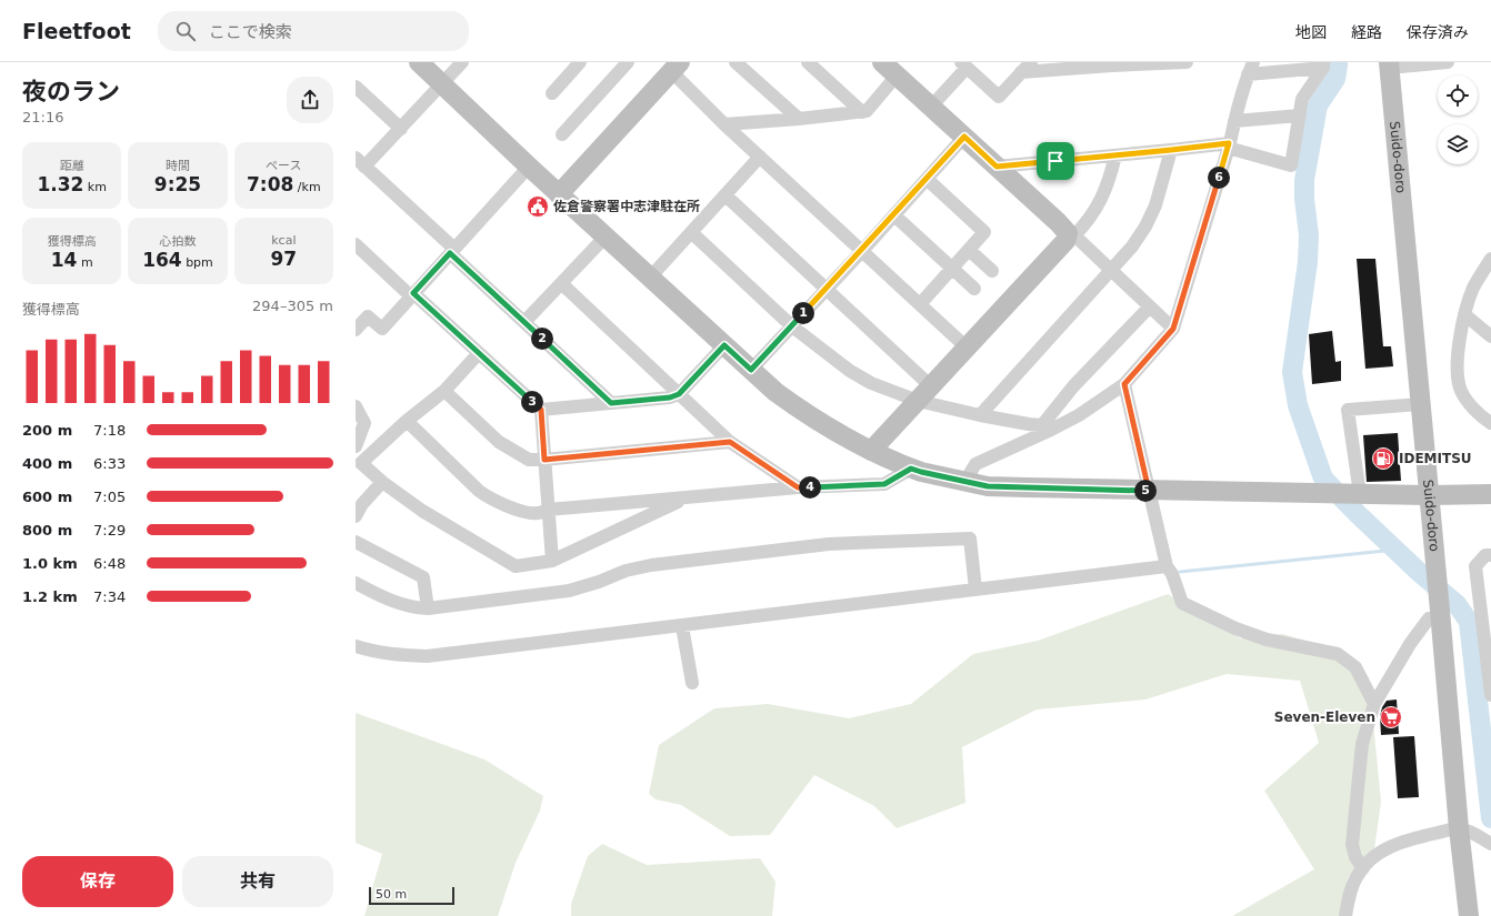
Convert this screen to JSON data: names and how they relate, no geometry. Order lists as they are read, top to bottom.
{
  "streets": {
    "street": ["Suido-doro"]
  },
  "places": {
    "public building": ["佐倉警察署中志津駐在所"],
    "fuel station": ["IDEMITSU"],
    "supermarket": ["Seven-Eleven"]
  },
  "scale_bar": "50 m",
  "page": {
    "header": "Fleetfoot",
    "search": "ここで検索",
    "nav": ["地図", "経路", "保存済み"],
    "heading": ["夜のラン", "21:16"],
    "stats": [
      ["距離", "1.32 km"],
      ["時間", "9:25"],
      ["ペース", "7:08 /km"],
      ["獲得標高", "14 m"],
      ["心拍数", "164 bpm"],
      ["kcal", "97"]
    ],
    "pins": [
      "6",
      "1",
      "2",
      "3",
      "4",
      "5"
    ],
    "chart": ["獲得標高", "294–305 m"],
    "list": [
      {
        "name": "200 m",
        "note": "7:18"
      },
      {
        "name": "400 m",
        "note": "6:33"
      },
      {
        "name": "600 m",
        "note": "7:05"
      },
      {
        "name": "800 m",
        "note": "7:29"
      },
      {
        "name": "1.0 km",
        "note": "6:48"
      },
      {
        "name": "1.2 km",
        "note": "7:34"
      }
    ],
    "buttons": ["保存", "共有"],
    "scale": "50 m"
  }
}
